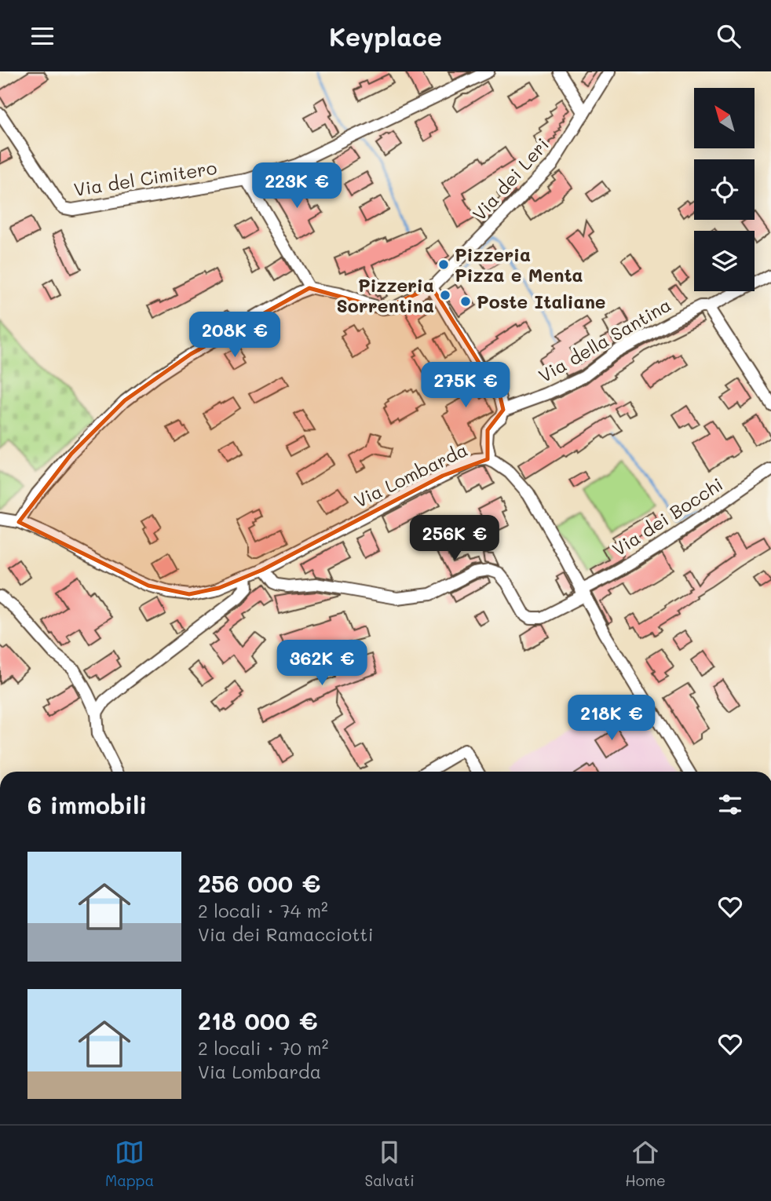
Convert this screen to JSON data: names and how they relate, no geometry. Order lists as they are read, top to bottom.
{
  "streets": {
    "street": [
      "Via del Cimitero",
      "Via dei Leri",
      "Via della Santina",
      "Via Lombarda",
      "Via dei Bocchi"
    ]
  },
  "crossings": [
    ["Via Lombarda", "Via dei Bocchi"]
  ],
  "places": ["Pizzeria Pizza e Menta", "Pizzeria Sorrentina", "Poste Italiane"],
  "north": "top left",
  "page": {
    "header": "Keyplace",
    "price": [
      "223K €",
      "208K €",
      "275K €",
      "256K €",
      "362K €",
      "218K €"
    ],
    "heading": "6 immobili",
    "list": [
      {
        "name": "256 000 €",
        "note": "2 locali · 74 m² · Via dei Ramacciotti"
      },
      {
        "name": "218 000 €",
        "note": "2 locali · 70 m² · Via Lombarda"
      }
    ],
    "tabs": ["Mappa", "Salvati", "Home"]
  }
}
